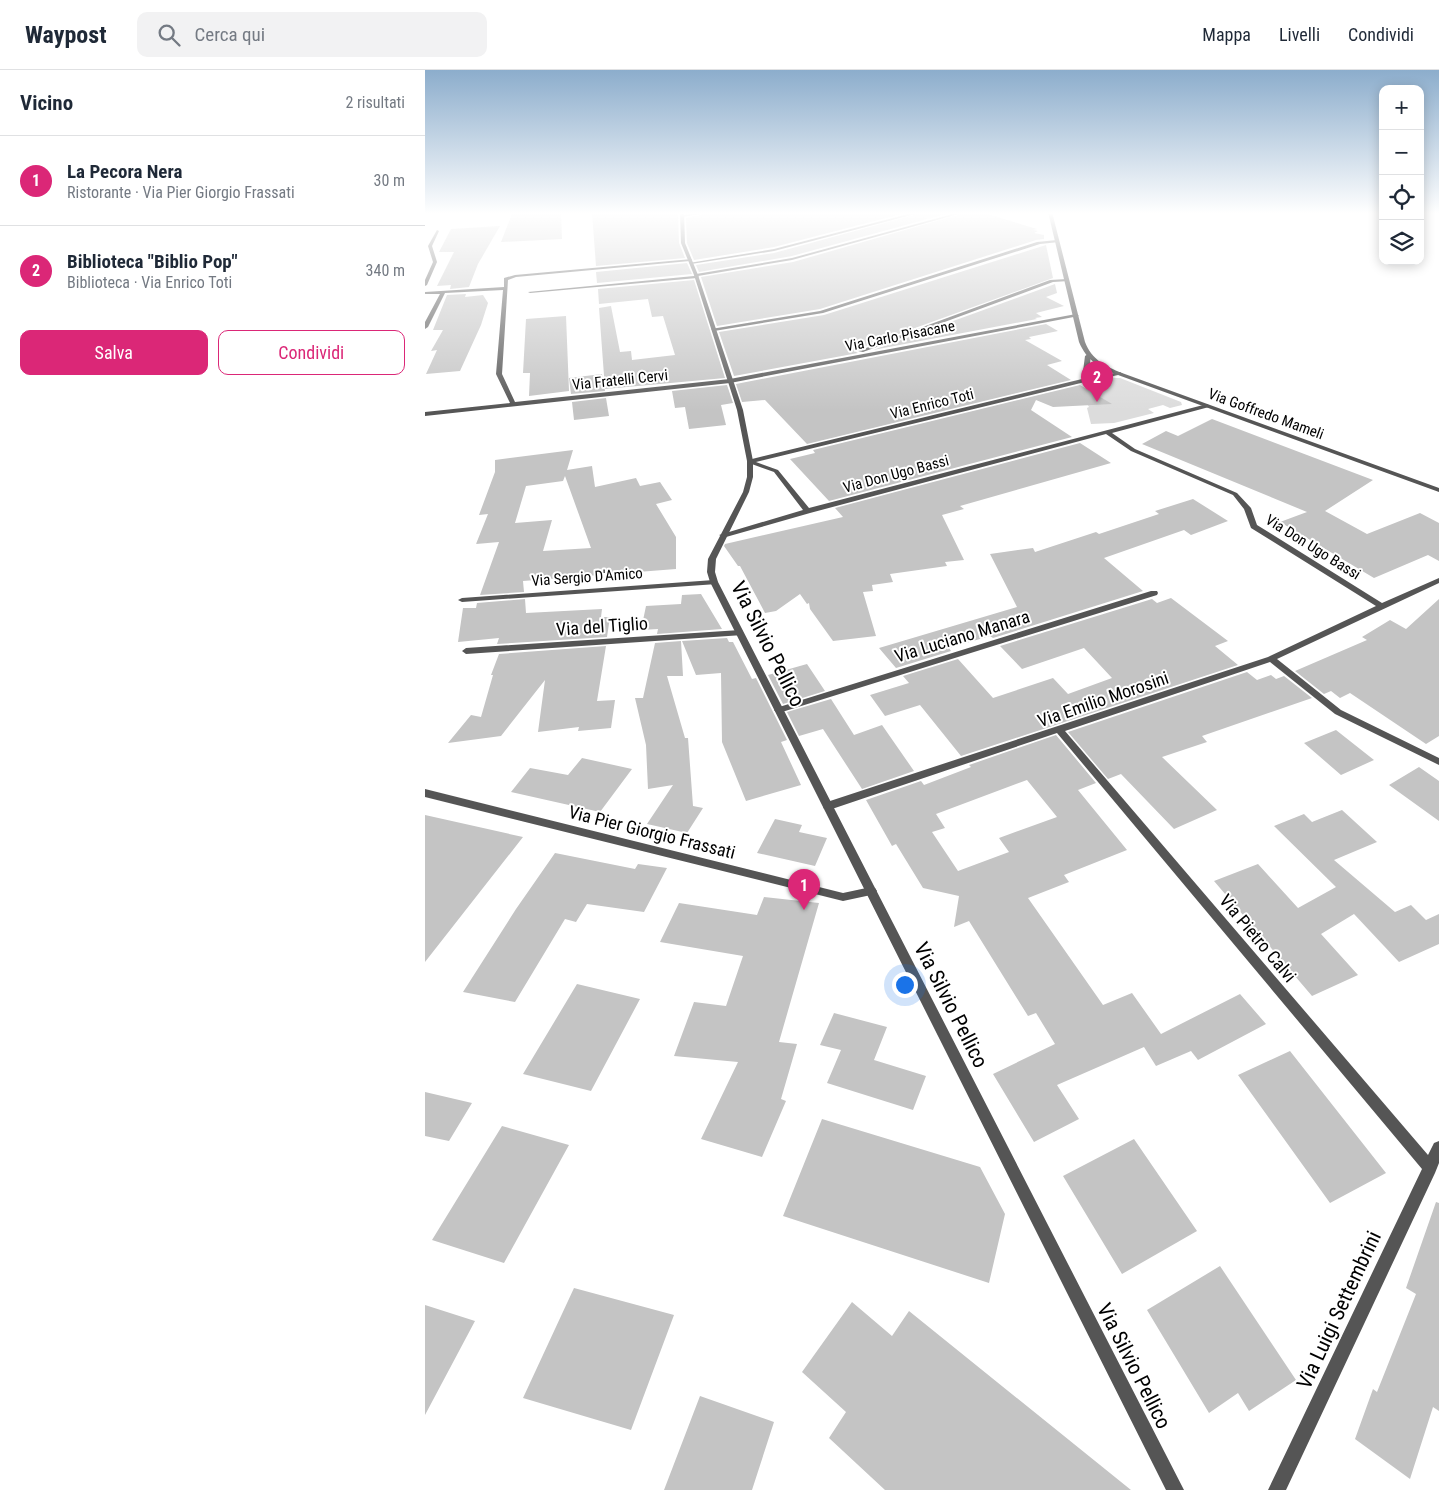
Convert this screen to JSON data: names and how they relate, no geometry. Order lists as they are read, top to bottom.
{
  "streets": {
    "street": [
      "Via Carlo Pisacane",
      "Via Fratelli Cervi",
      "Via Enrico Toti",
      "Via Goffredo Mameli",
      "Via Don Ugo Bassi",
      "Via Sergio D'Amico",
      "Via del Tiglio",
      "Via Luciano Manara",
      "Via Silvio Pellico",
      "Via Emilio Morosini",
      "Via Pier Giorgio Frassati",
      "Via Pietro Calvi",
      "Via Luigi Settembrini"
    ]
  },
  "crossings": [
    ["Via Carlo Pisacane", "Via Fratelli Cervi"],
    ["Via Carlo Pisacane", "Via Silvio Pellico"],
    ["Via Fratelli Cervi", "Via Silvio Pellico"],
    ["Via Enrico Toti", "Via Goffredo Mameli"],
    ["Via Enrico Toti", "Via Silvio Pellico"],
    ["Via Goffredo Mameli", "Via Don Ugo Bassi"],
    ["Via Don Ugo Bassi", "Via Silvio Pellico"],
    ["Via Don Ugo Bassi", "Via Emilio Morosini"],
    ["Via Sergio D'Amico", "Via Silvio Pellico"],
    ["Via del Tiglio", "Via Silvio Pellico"],
    ["Via Luciano Manara", "Via Silvio Pellico"],
    ["Via Silvio Pellico", "Via Emilio Morosini"],
    ["Via Silvio Pellico", "Via Pier Giorgio Frassati"],
    ["Via Emilio Morosini", "Via Pietro Calvi"],
    ["Via Pietro Calvi", "Via Luigi Settembrini"]
  ],
  "page": {
    "header": "Waypost",
    "search": "Cerca qui",
    "nav": ["Mappa", "Livelli", "Condividi"],
    "heading": ["Vicino", "2 risultati"],
    "map_buttons": ["+", "−"],
    "list": [
      {
        "mark": "1",
        "name": "La Pecora Nera",
        "note": "Ristorante · Via Pier Giorgio Frassati",
        "value": "30 m"
      },
      {
        "mark": "2",
        "name": "Biblioteca \"Biblio Pop\"",
        "note": "Biblioteca · Via Enrico Toti",
        "value": "340 m"
      }
    ],
    "buttons": ["Salva", "Condividi"],
    "pins": ["2", "1"]
  }
}
